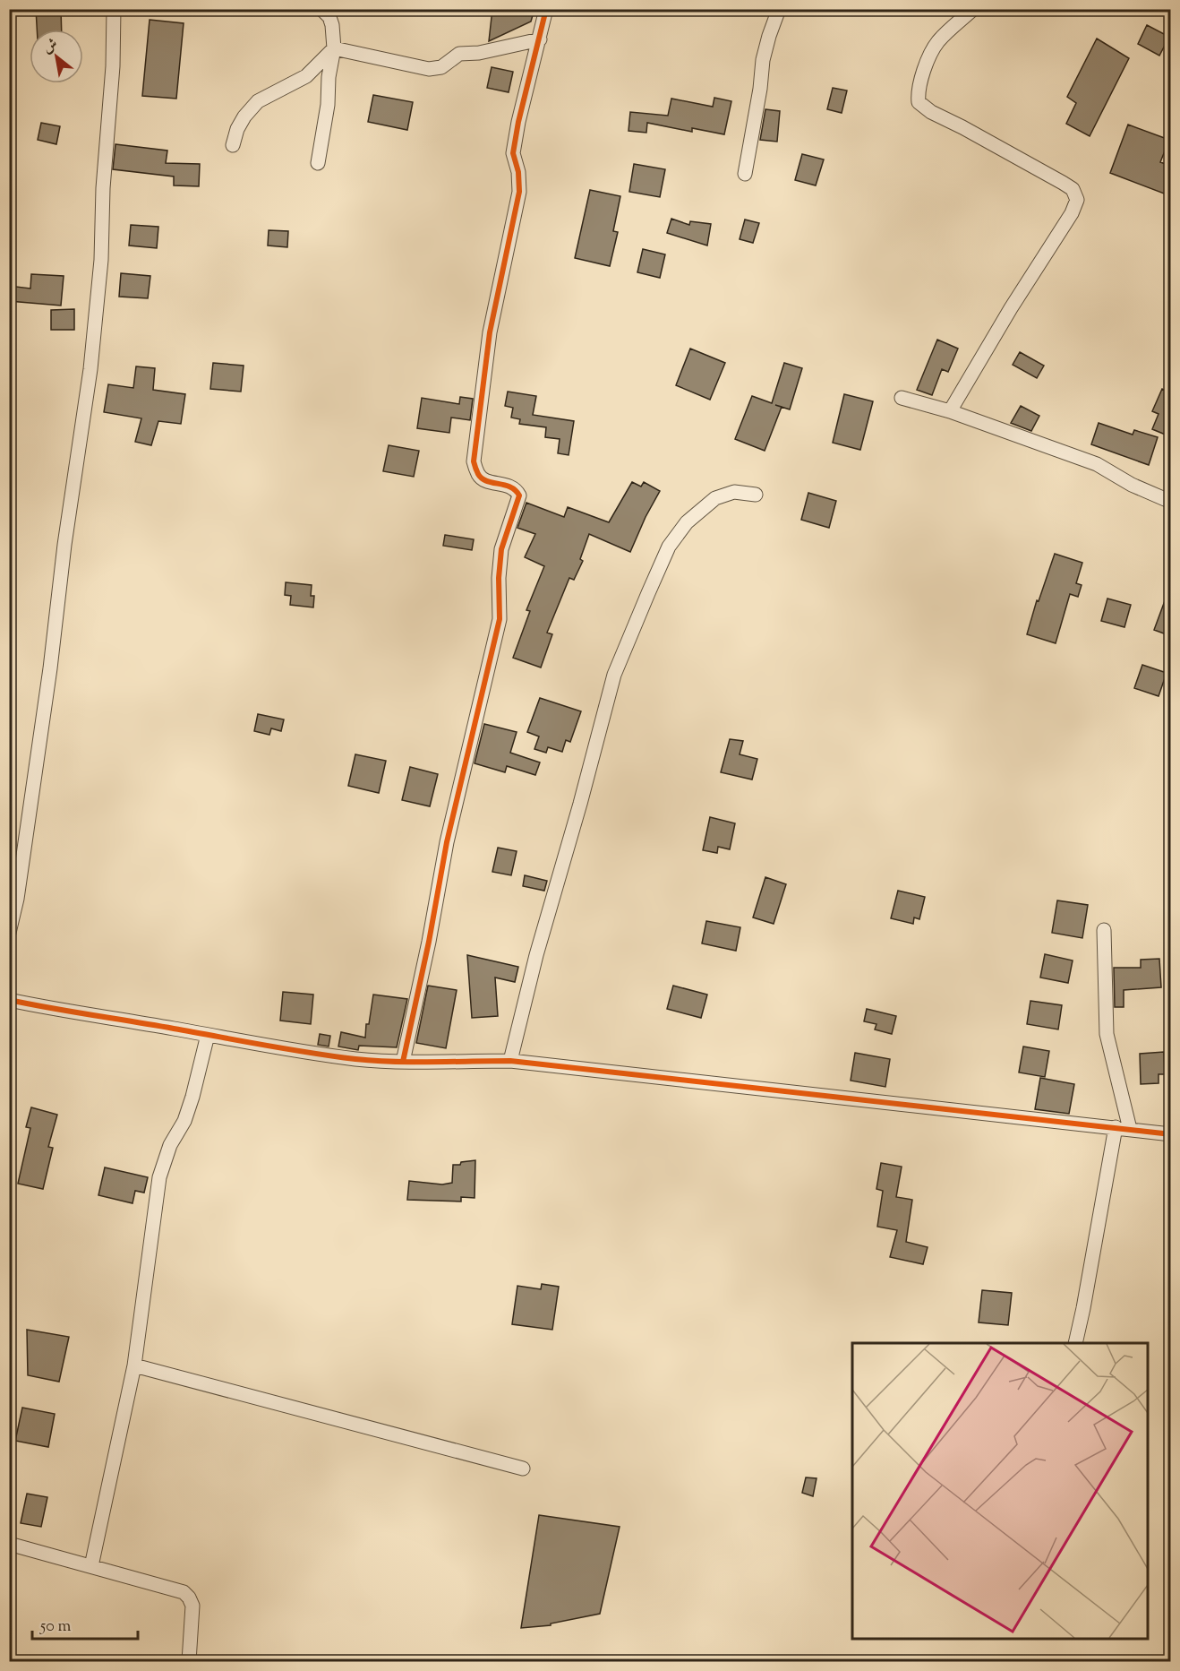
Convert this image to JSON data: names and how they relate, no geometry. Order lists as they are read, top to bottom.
{
  "scale_bar": "50 m",
  "north": "top left"
}
